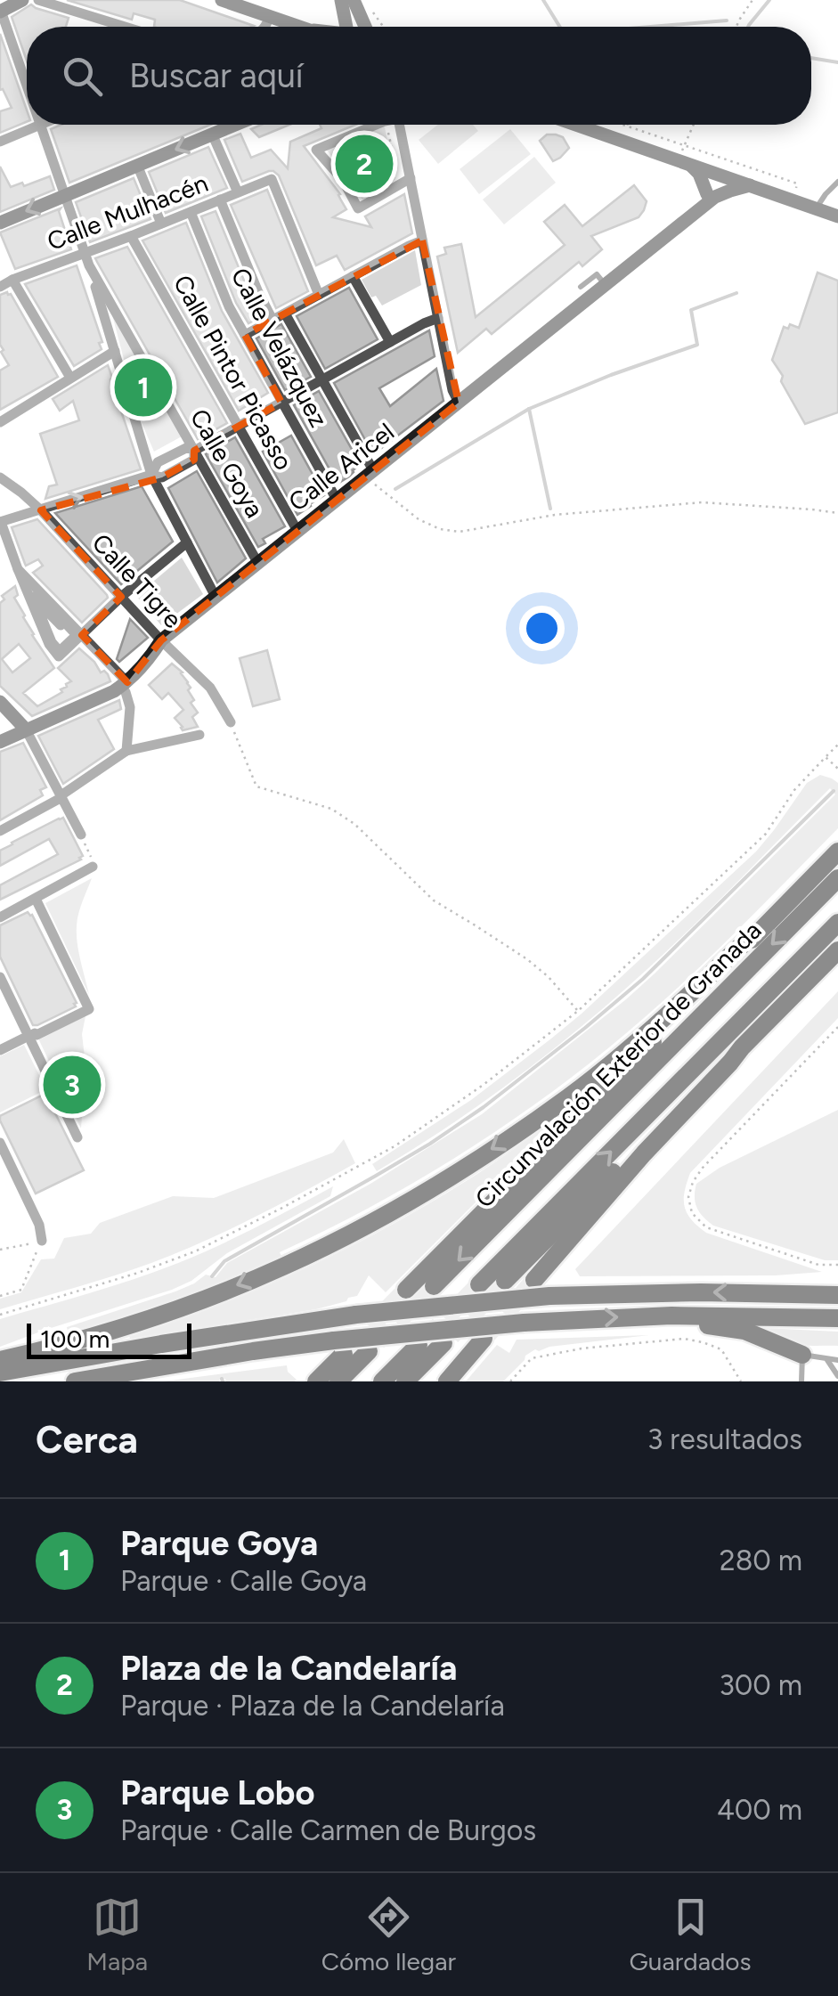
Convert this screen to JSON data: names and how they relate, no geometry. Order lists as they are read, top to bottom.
{
  "streets": {
    "highway": ["Circunvalación Exterior de Granada"],
    "street": [
      "Calle Mulhacén",
      "Calle Velázquez",
      "Calle Pintor Picasso",
      "Calle Goya",
      "Calle Aricel",
      "Calle Tigre"
    ]
  },
  "crossings": [
    ["Calle Mulhacén", "Calle Velázquez"],
    ["Calle Mulhacén", "Calle Pintor Picasso"],
    ["Calle Mulhacén", "Calle Goya"],
    ["Calle Velázquez", "Calle Aricel"],
    ["Calle Pintor Picasso", "Calle Aricel"],
    ["Calle Goya", "Calle Aricel"],
    ["Calle Aricel", "Calle Tigre"]
  ],
  "scale_bar": "100 m",
  "page": {
    "search": "Buscar aquí",
    "pins": ["2", "1", "3"],
    "scale": "100 m",
    "heading": ["Cerca", "3 resultados"],
    "list": [
      {
        "mark": "1",
        "name": "Parque Goya",
        "note": "Parque · Calle Goya",
        "value": "280 m"
      },
      {
        "mark": "2",
        "name": "Plaza de la Candelaría",
        "note": "Parque · Plaza de la Candelaría",
        "value": "300 m"
      },
      {
        "mark": "3",
        "name": "Parque Lobo",
        "note": "Parque · Calle Carmen de Burgos",
        "value": "400 m"
      }
    ],
    "nav": ["Mapa", "Cómo llegar", "Guardados"]
  }
}
